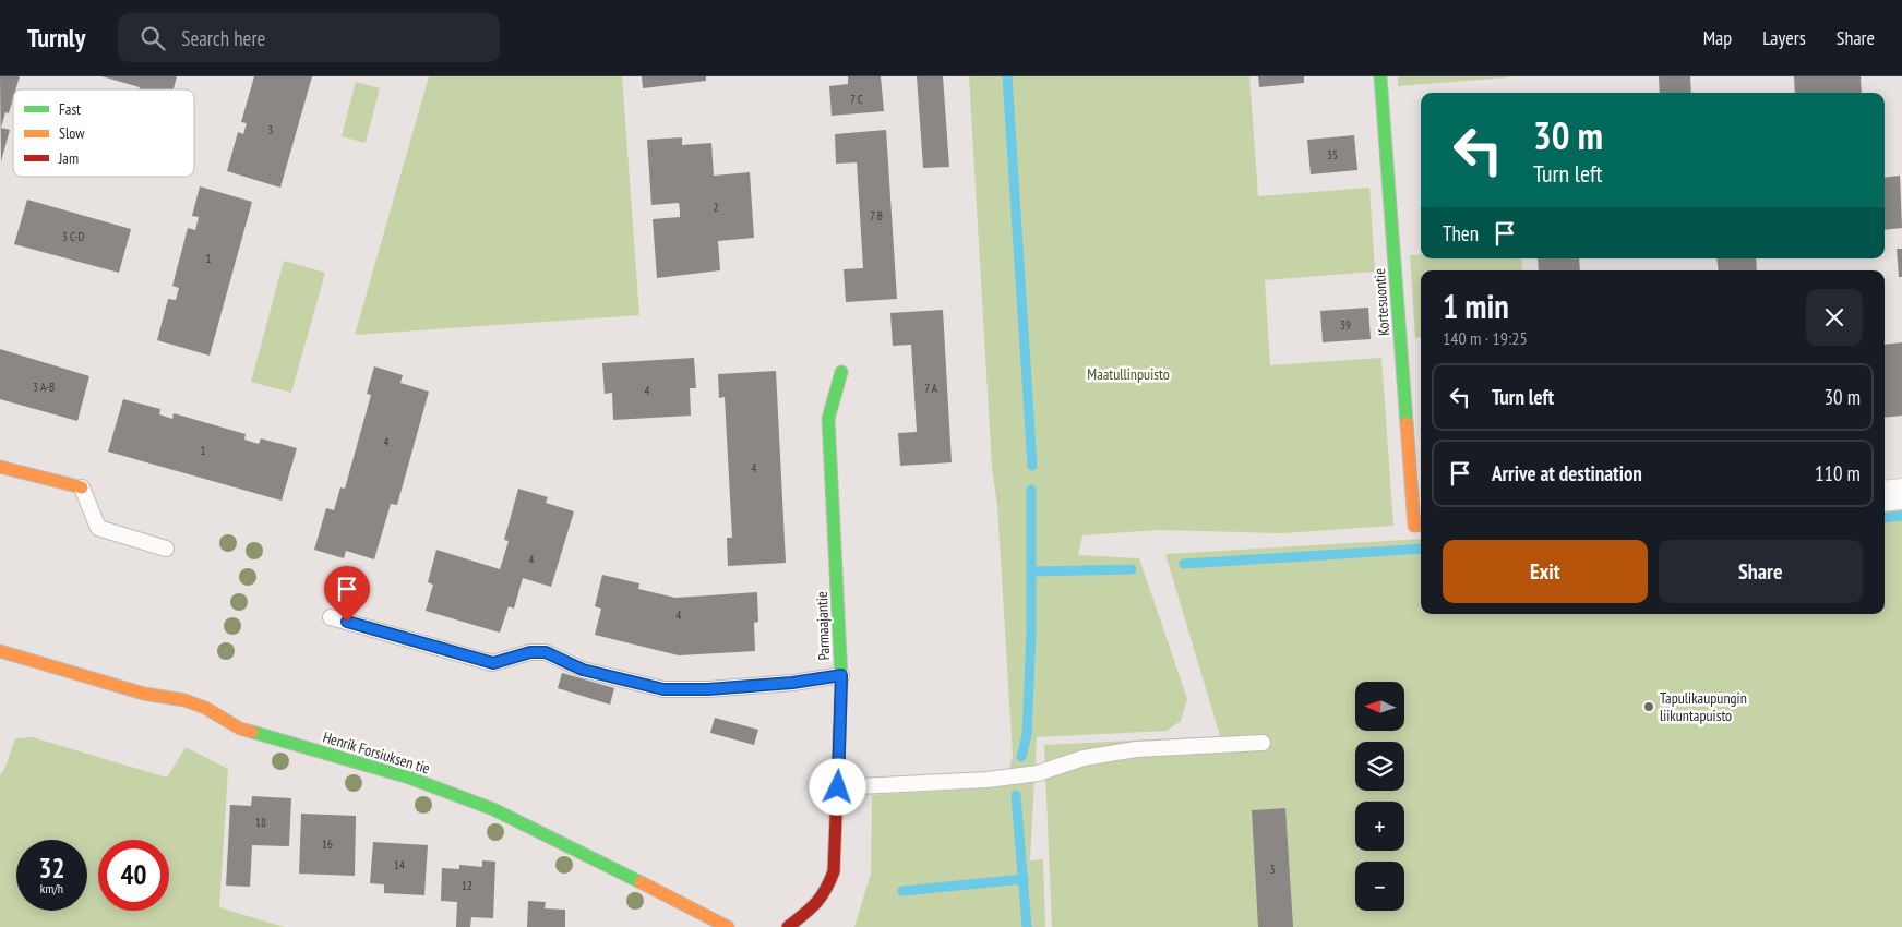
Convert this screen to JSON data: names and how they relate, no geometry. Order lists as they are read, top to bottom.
{
  "streets": {
    "street": ["Kortesuontie", "Parmaajantie", "Henrik Forsiuksen tie"]
  },
  "parks": ["Maatullinpuisto"],
  "places": ["Tapulikaupungin liikuntapuisto"],
  "house_numbers": [
    "7 C",
    "3",
    "35",
    "2",
    "7 B",
    "3 C-D",
    "1",
    "39",
    "3 A-B",
    "7 A",
    "4",
    "4",
    "1",
    "4",
    "4",
    "4",
    "18",
    "16",
    "14",
    "3",
    "12"
  ],
  "legend": ["Fast", "Slow", "Jam"],
  "north": "left",
  "page": {
    "header": "Turnly",
    "search": "Search here",
    "nav": ["Map", "Layers", "Share"],
    "turn": ["30 m", "Turn left"],
    "then": "Then",
    "heading": ["1 min", "140 m · 19:25"],
    "list": [
      {
        "name": "Turn left",
        "value": "30 m"
      },
      {
        "name": "Arrive at destination",
        "value": "110 m"
      }
    ],
    "buttons": ["Exit", "Share"],
    "map_buttons": ["+", "−"],
    "speed": "32 km/h",
    "limit": "40"
  }
}
